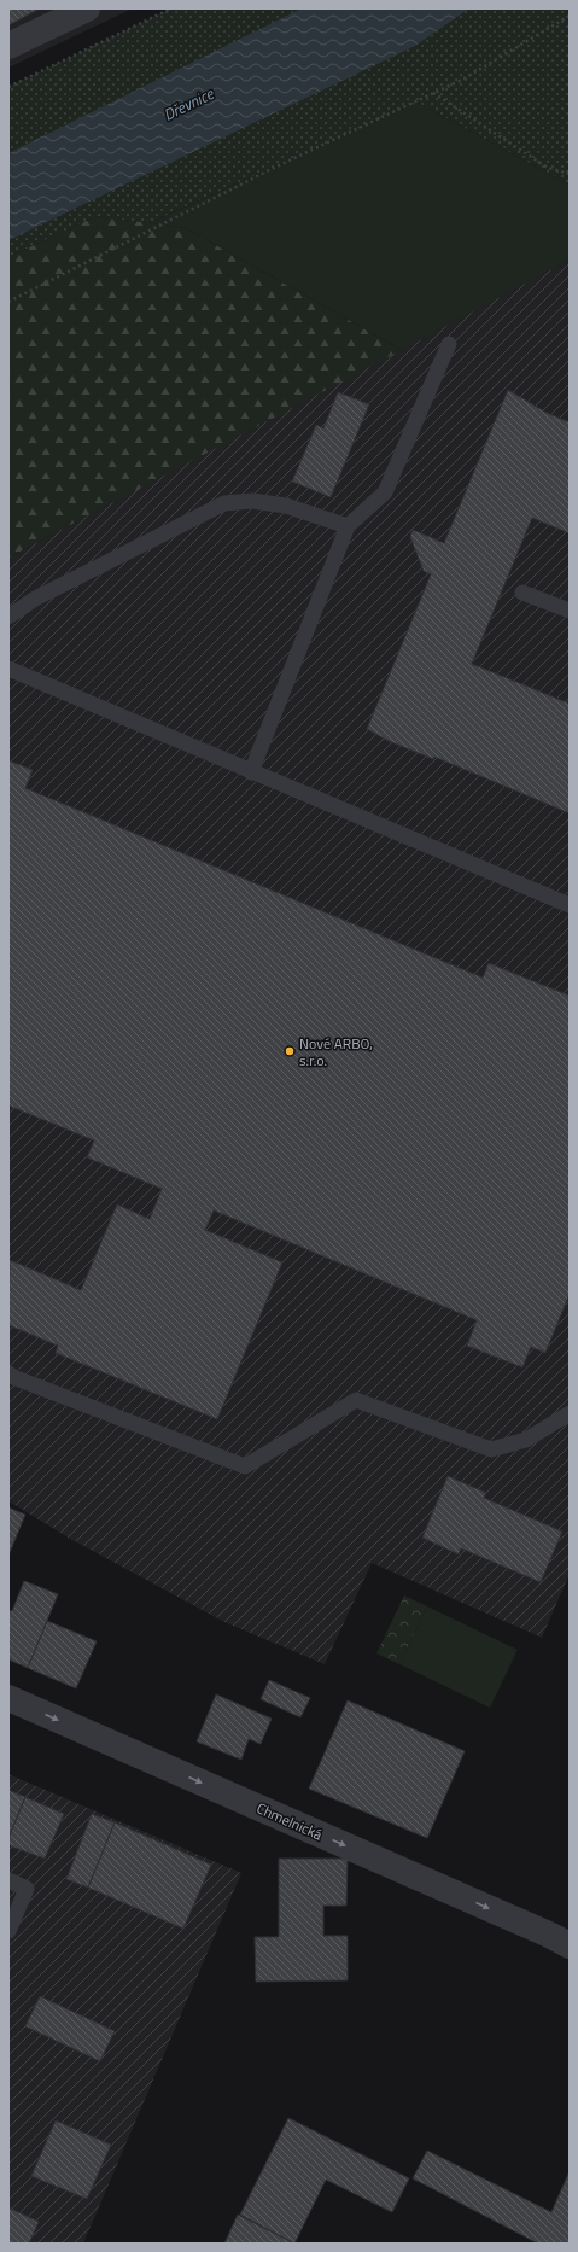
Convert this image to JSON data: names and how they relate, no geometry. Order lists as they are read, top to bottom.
{
  "streets": {
    "street": ["Chmelnická"]
  },
  "one_way": ["Chmelnická"],
  "water": ["Dřevnice"],
  "places": ["Nové ARBO, s.r.o."]
}
